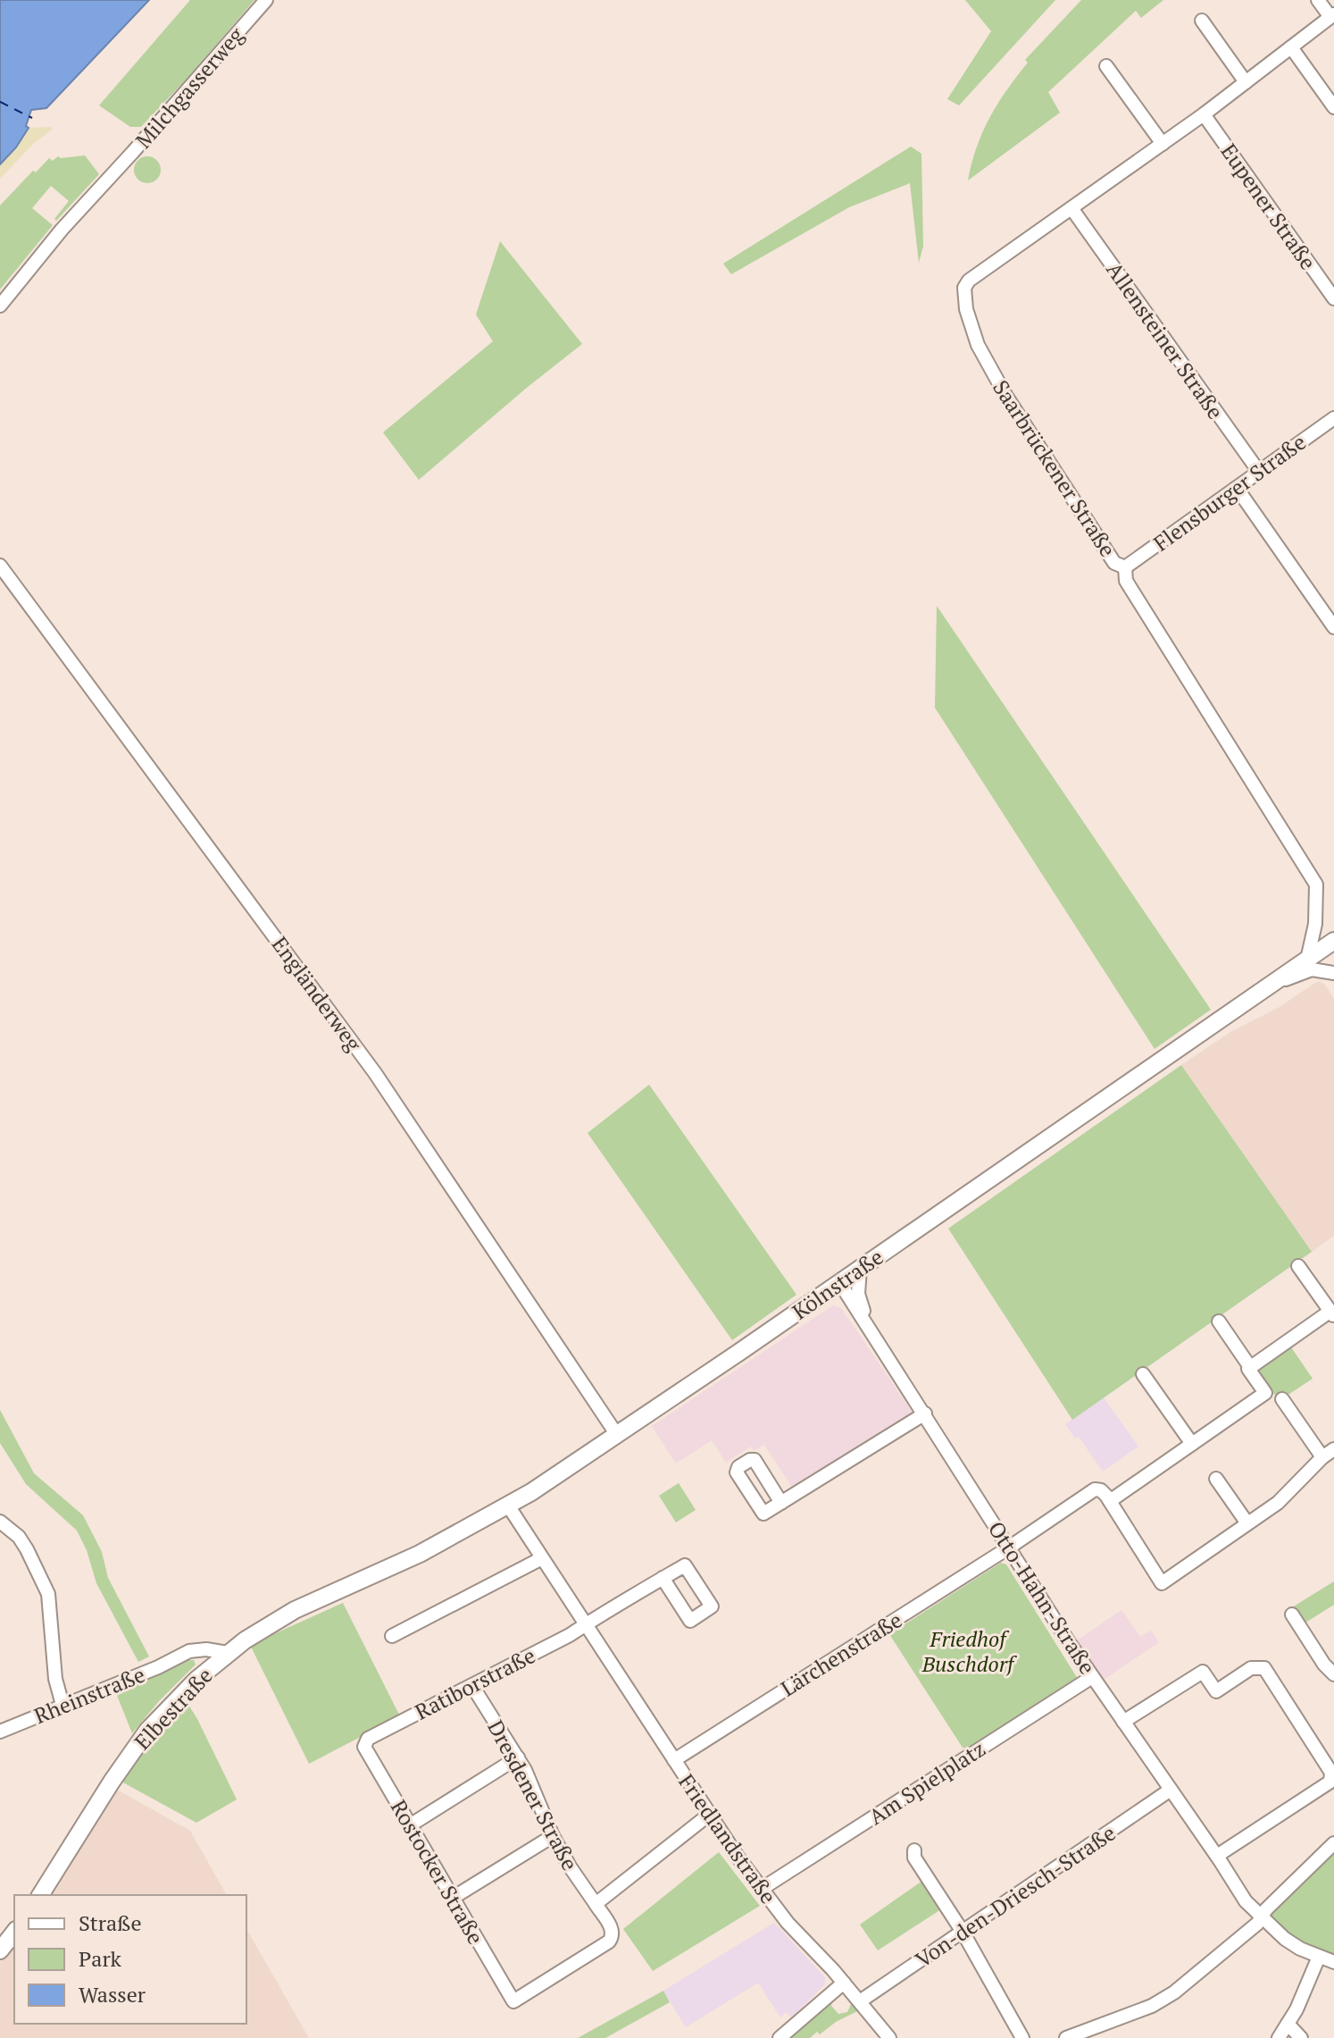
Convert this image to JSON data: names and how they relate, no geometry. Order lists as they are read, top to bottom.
{
  "streets": {
    "main road": ["Kölnstraße", "Elbestraße"],
    "street": [
      "Milchgasserweg",
      "Eupener Straße",
      "Allensteiner Straße",
      "Saarbrückener Straße",
      "Flensburger Straße",
      "Engländerweg",
      "Otto-Hahn-Straße",
      "Lärchenstraße",
      "Ratiborstraße",
      "Rheinstraße",
      "Am Spielplatz",
      "Dresdener Straße",
      "Friedlandstraße",
      "Rostocker Straße",
      "Von-den-Driesch-Straße"
    ]
  },
  "crossings": [
    ["Eupener Straße", "Saarbrückener Straße"],
    ["Allensteiner Straße", "Saarbrückener Straße"],
    ["Allensteiner Straße", "Flensburger Straße"],
    ["Saarbrückener Straße", "Flensburger Straße"],
    ["Saarbrückener Straße", "Kölnstraße"],
    ["Engländerweg", "Kölnstraße"],
    ["Kölnstraße", "Otto-Hahn-Straße"],
    ["Kölnstraße", "Elbestraße"],
    ["Kölnstraße", "Friedlandstraße"],
    ["Otto-Hahn-Straße", "Lärchenstraße"],
    ["Otto-Hahn-Straße", "Am Spielplatz"],
    ["Otto-Hahn-Straße", "Von-den-Driesch-Straße"],
    ["Lärchenstraße", "Friedlandstraße"],
    ["Ratiborstraße", "Dresdener Straße"],
    ["Ratiborstraße", "Friedlandstraße"],
    ["Ratiborstraße", "Rostocker Straße"],
    ["Rheinstraße", "Elbestraße"],
    ["Am Spielplatz", "Friedlandstraße"],
    ["Dresdener Straße", "Rostocker Straße"],
    ["Friedlandstraße", "Von-den-Driesch-Straße"]
  ],
  "parks": ["Friedhof Buschdorf"],
  "legend": ["Straße", "Park", "Wasser"]
}
